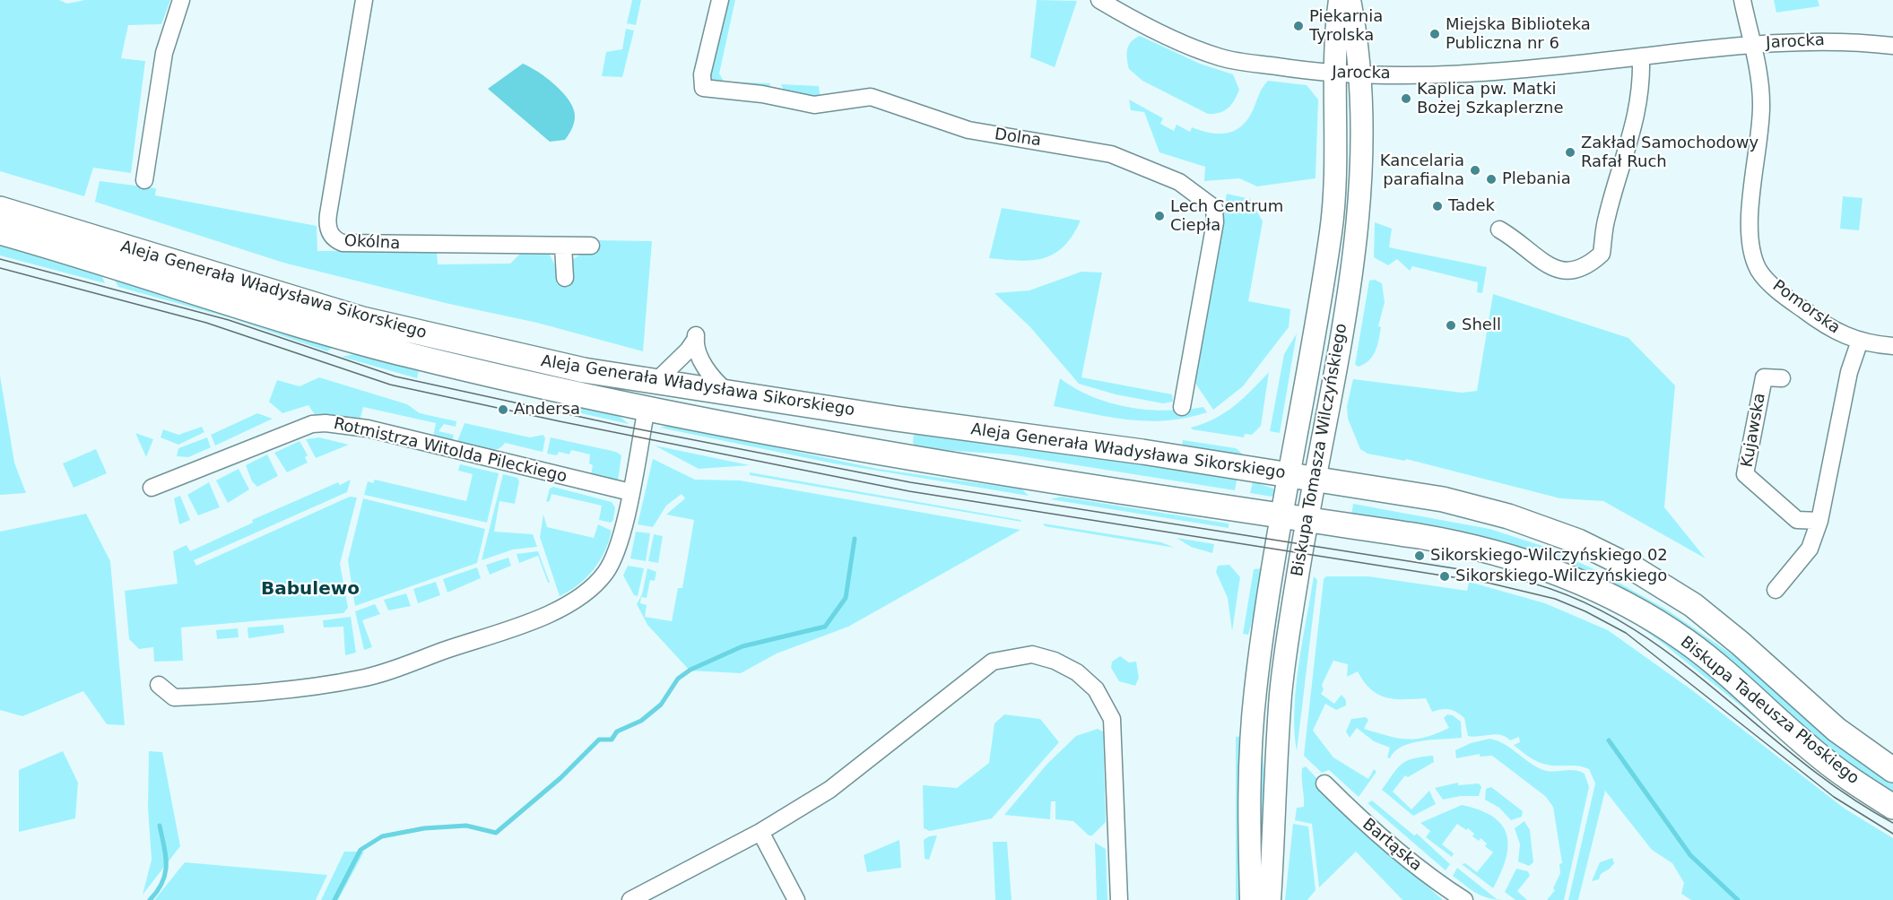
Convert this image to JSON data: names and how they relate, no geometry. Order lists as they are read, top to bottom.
{
  "streets": {
    "main road": ["Aleja Generała Władysława Sikorskiego", "Biskupa Tadeusza Płoskiego"],
    "street": [
      "Jarocka",
      "Dolna",
      "Okólna",
      "Pomorska",
      "Kujawska",
      "Biskupa Tomasza Wilczyńskiego",
      "Rotmistrza Witolda Pileckiego",
      "Bartąska"
    ]
  },
  "crossings": [
    ["Jarocka", "Pomorska"],
    ["Jarocka", "Biskupa Tomasza Wilczyńskiego"],
    ["Aleja Generała Władysława Sikorskiego", "Biskupa Tomasza Wilczyńskiego"],
    ["Aleja Generała Władysława Sikorskiego", "Biskupa Tadeusza Płoskiego"],
    ["Pomorska", "Kujawska"],
    ["Biskupa Tomasza Wilczyńskiego", "Biskupa Tadeusza Płoskiego"]
  ],
  "districts": ["Babulewo"],
  "places": [
    "Piekarnia Tyrolska",
    "Miejska Biblioteka Publiczna nr 6",
    "Kaplica pw. Matki Bożej Szkaplerzne",
    "Zakład Samochodowy Rafał Ruch",
    "Kancelaria parafialna",
    "Plebania",
    "Tadek",
    "Lech Centrum Ciepła",
    "Shell",
    "Andersa",
    "Sikorskiego-Wilczyńskiego 02",
    "Sikorskiego-Wilczyńskiego"
  ]
}
